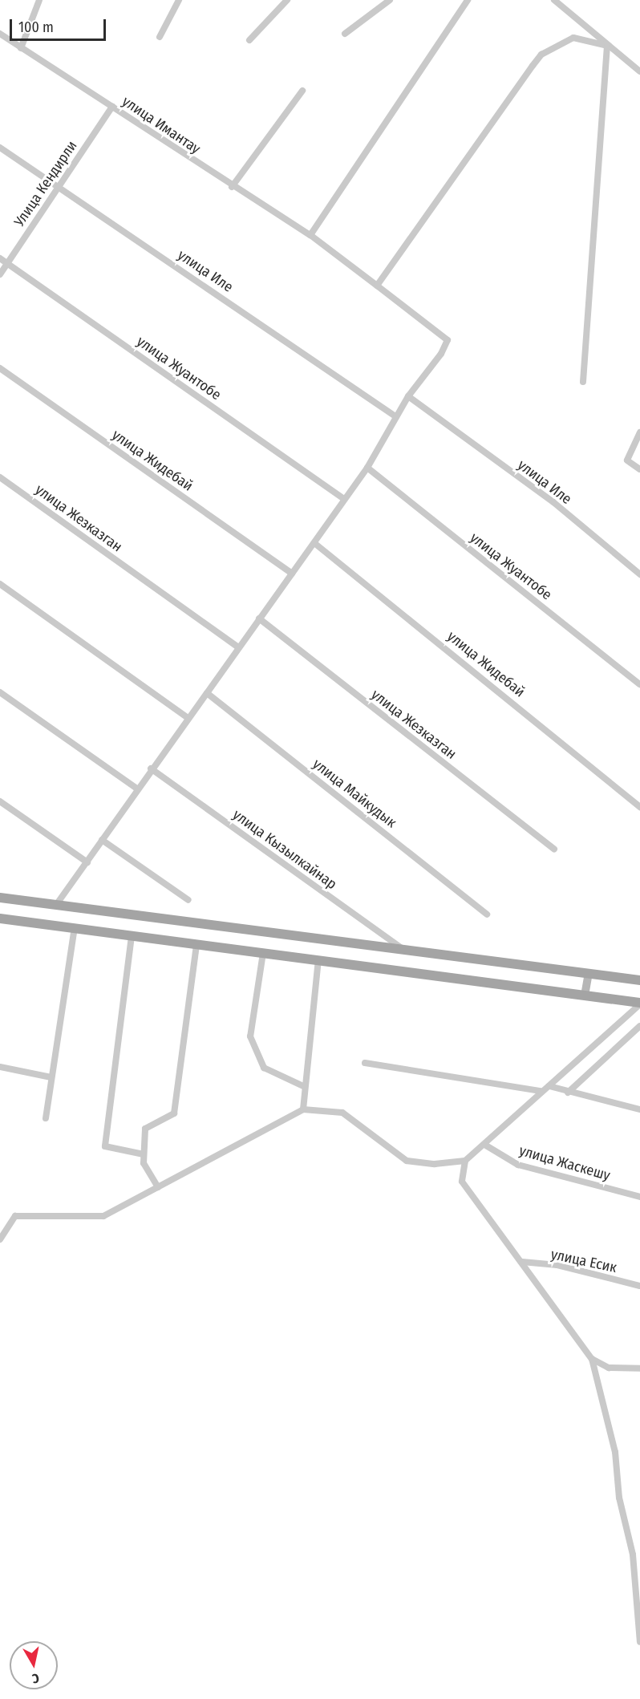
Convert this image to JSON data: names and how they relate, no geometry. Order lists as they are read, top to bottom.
{
  "streets": {
    "street": [
      "улица Имантау",
      "Улица Кендирли",
      "улица Иле",
      "улица Жуантобе",
      "улица Жидебай",
      "улица Жезказган",
      "улица Майкудык",
      "улица Кызылкайнар",
      "улица Жаскешу",
      "улица Есик"
    ]
  },
  "crossings": [
    ["улица Имантау", "Улица Кендирли"],
    ["улица Имантау", "улица Иле"],
    ["Улица Кендирли", "улица Иле"],
    ["Улица Кендирли", "улица Жуантобе"]
  ],
  "scale_bar": "100 m",
  "north": "bottom"
}
